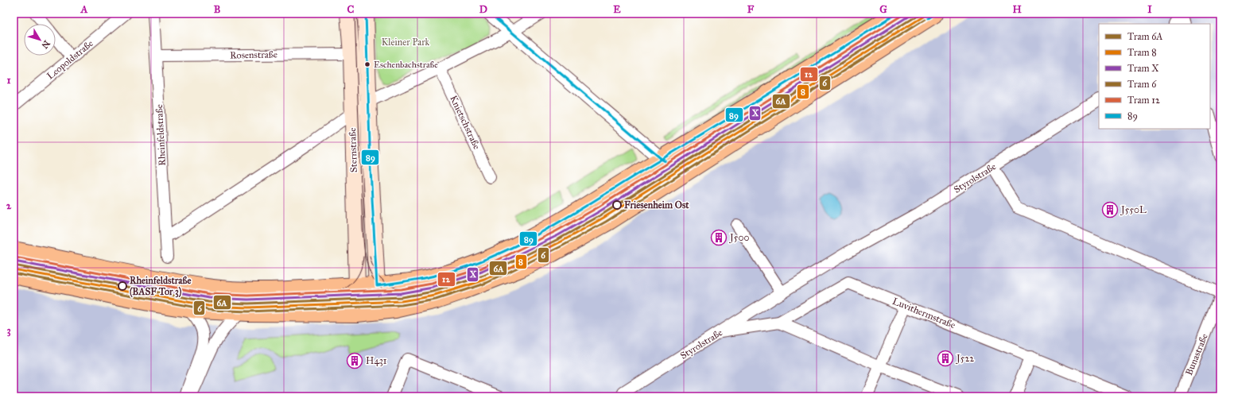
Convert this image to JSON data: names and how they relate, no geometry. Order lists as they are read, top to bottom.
{
  "streets": {
    "main road": ["Sternstraße"],
    "street": [
      "Rosenstraße",
      "Leopoldstraße",
      "Knietschstraße",
      "Rheinfeldstraße",
      "Styrolstraße",
      "Luvithermstraße",
      "Bunastraße"
    ]
  },
  "crossings": [
    ["Rosenstraße", "Rheinfeldstraße"],
    ["Rosenstraße", "Sternstraße"],
    ["Styrolstraße", "Luvithermstraße"]
  ],
  "parks": ["Kleiner Park"],
  "places": {
    "other": ["Eschenbachstraße", "Friesenheim Ost", "Rheinfeldstraße (BASF Tor 3)"],
    "building": [
      "J550L",
      "J500",
      "J522",
      "H431"
    ]
  },
  "lines": [
    "tram line 6A",
    "tram line X",
    "tram line 12",
    "transit line 89",
    "tram line 8",
    "tram line 6"
  ],
  "legend": [
    "Tram 6A",
    "Tram 8",
    "Tram X",
    "Tram 6",
    "Tram 12",
    "89"
  ],
  "north": "bottom right",
  "grid": {
    "columns": [
      "A",
      "B",
      "C",
      "D",
      "E",
      "F",
      "G",
      "H",
      "I"
    ],
    "rows": ["1", "2", "3"]
  }
}
